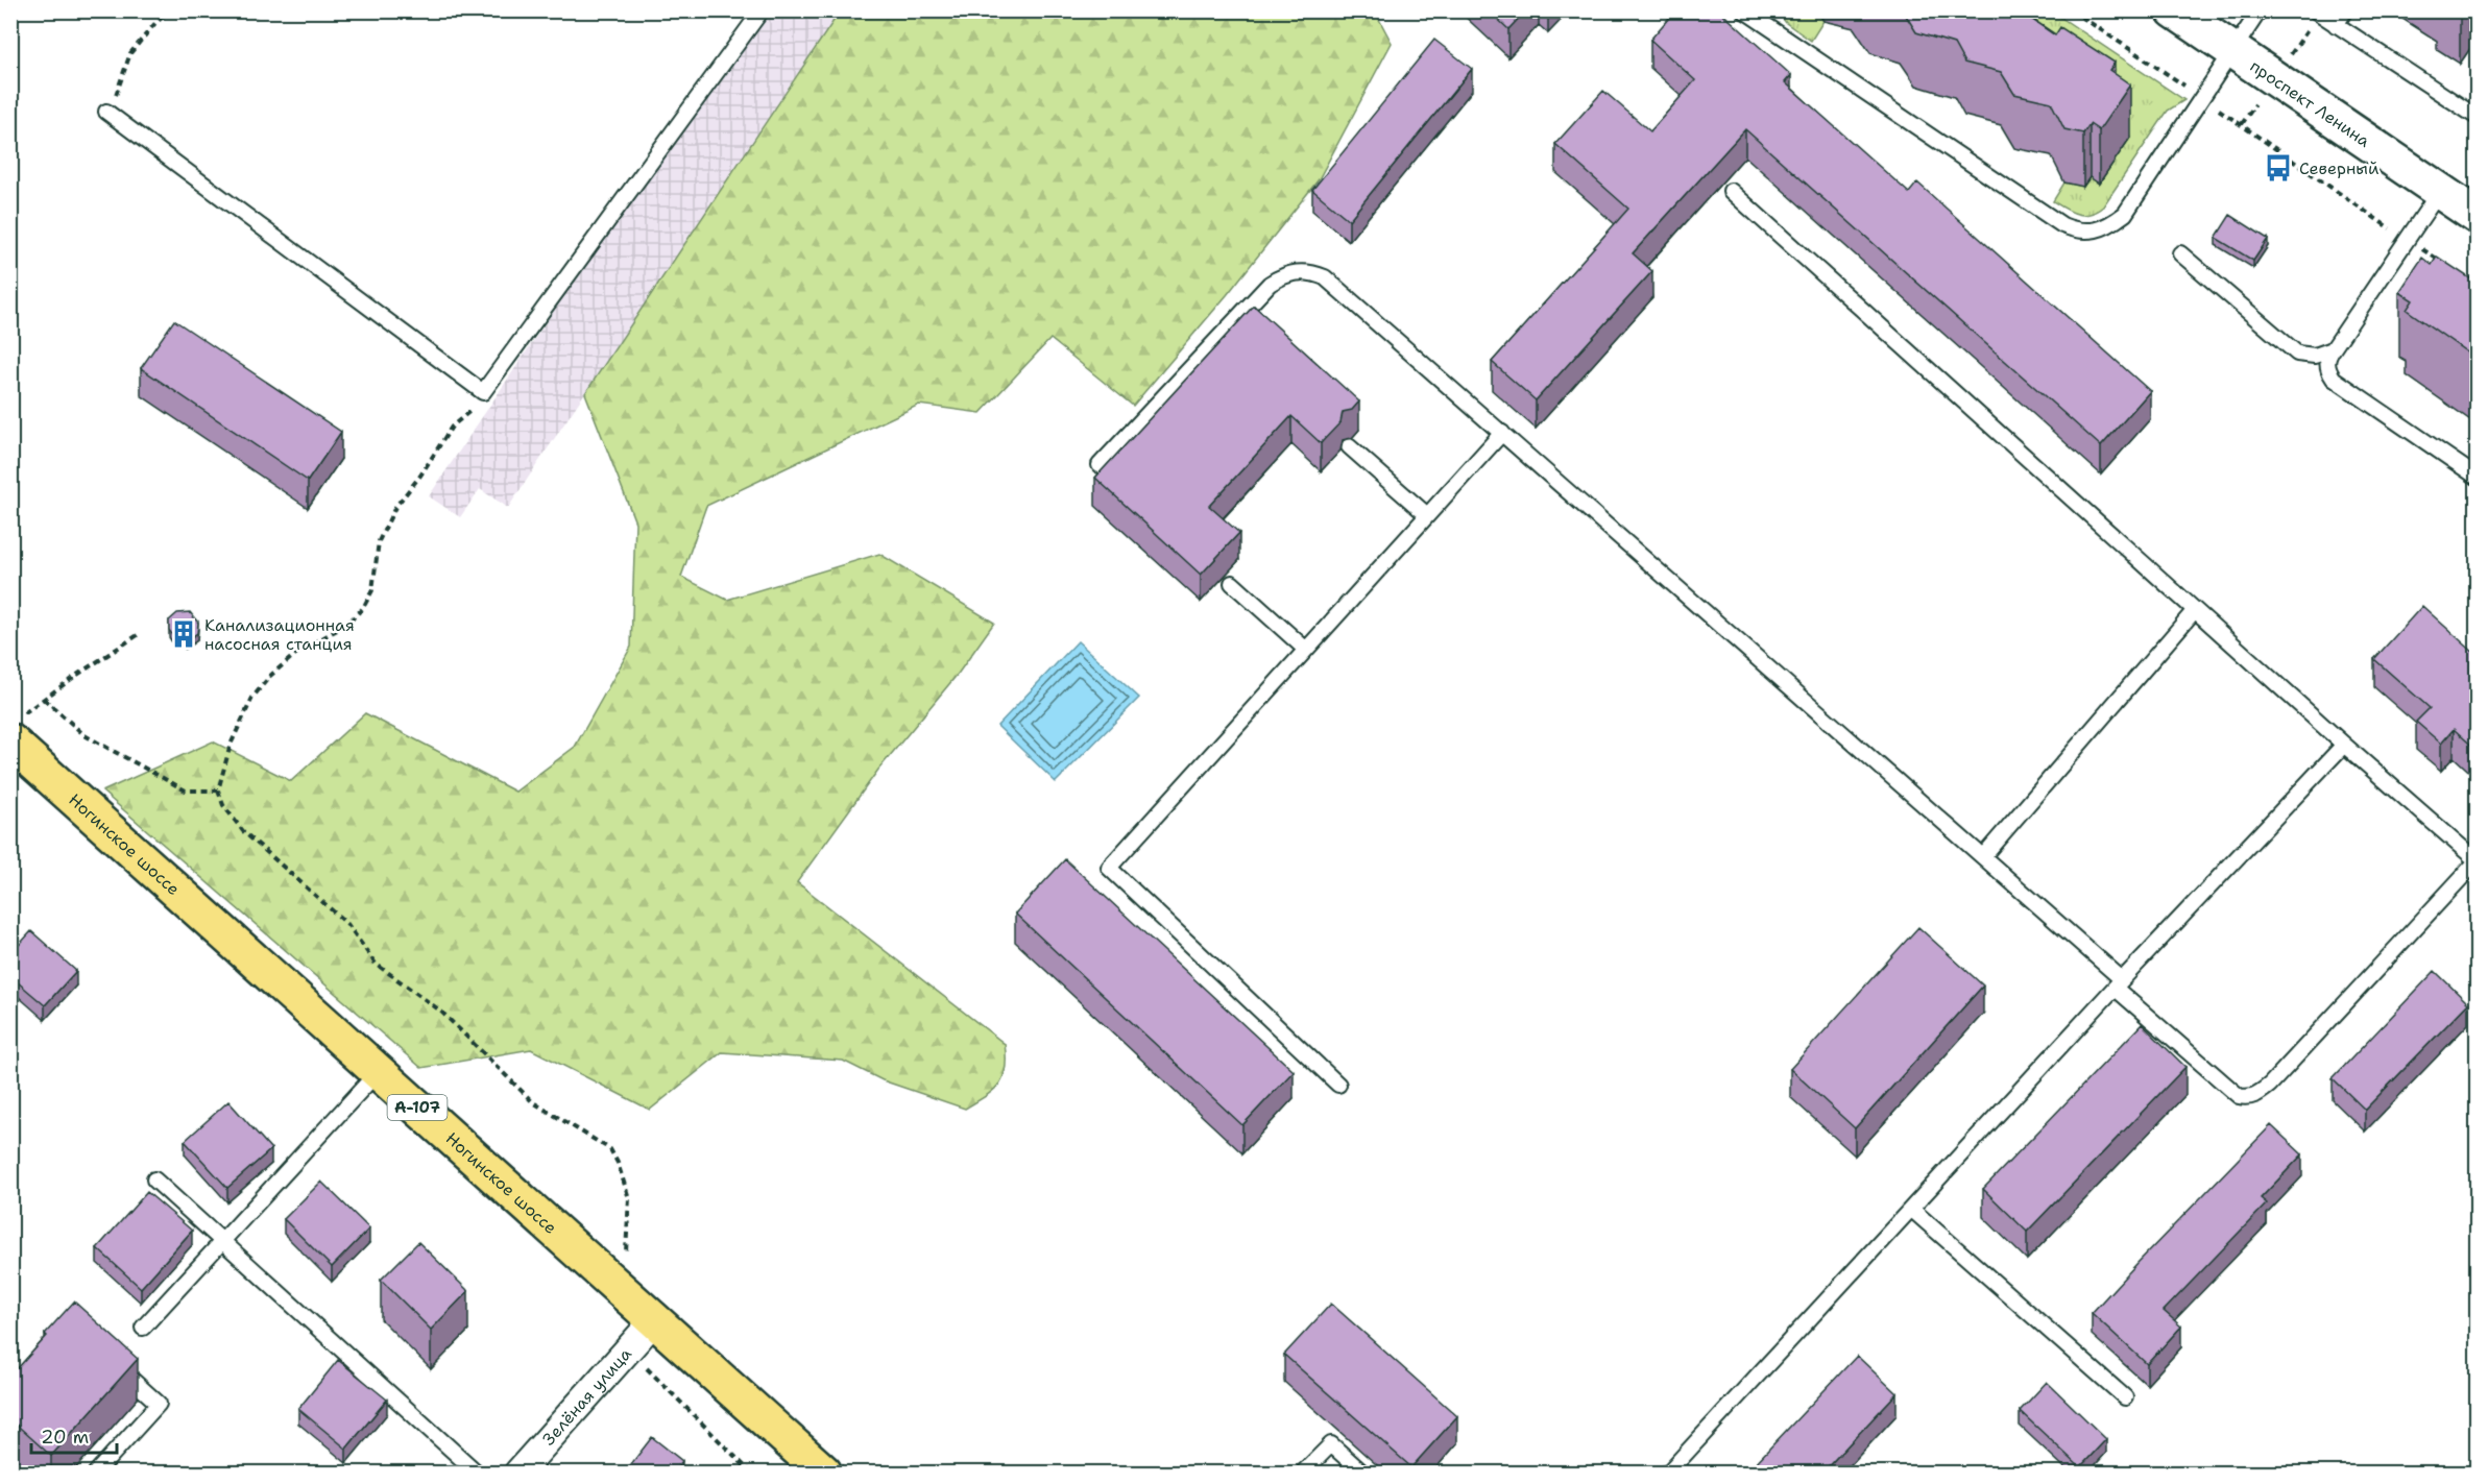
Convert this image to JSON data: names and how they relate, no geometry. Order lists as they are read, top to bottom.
{
  "streets": {
    "highway": ["Ногинское шоссе", "А-107"],
    "main road": ["проспект Ленина"],
    "street": ["Зелёная улица"]
  },
  "crossings": [
    ["Ногинское шоссе", "Зелёная улица"]
  ],
  "places": {
    "bus stop": ["Северный"],
    "building": ["Канализационная насосная станция"]
  },
  "scale_bar": "20 m"
}
